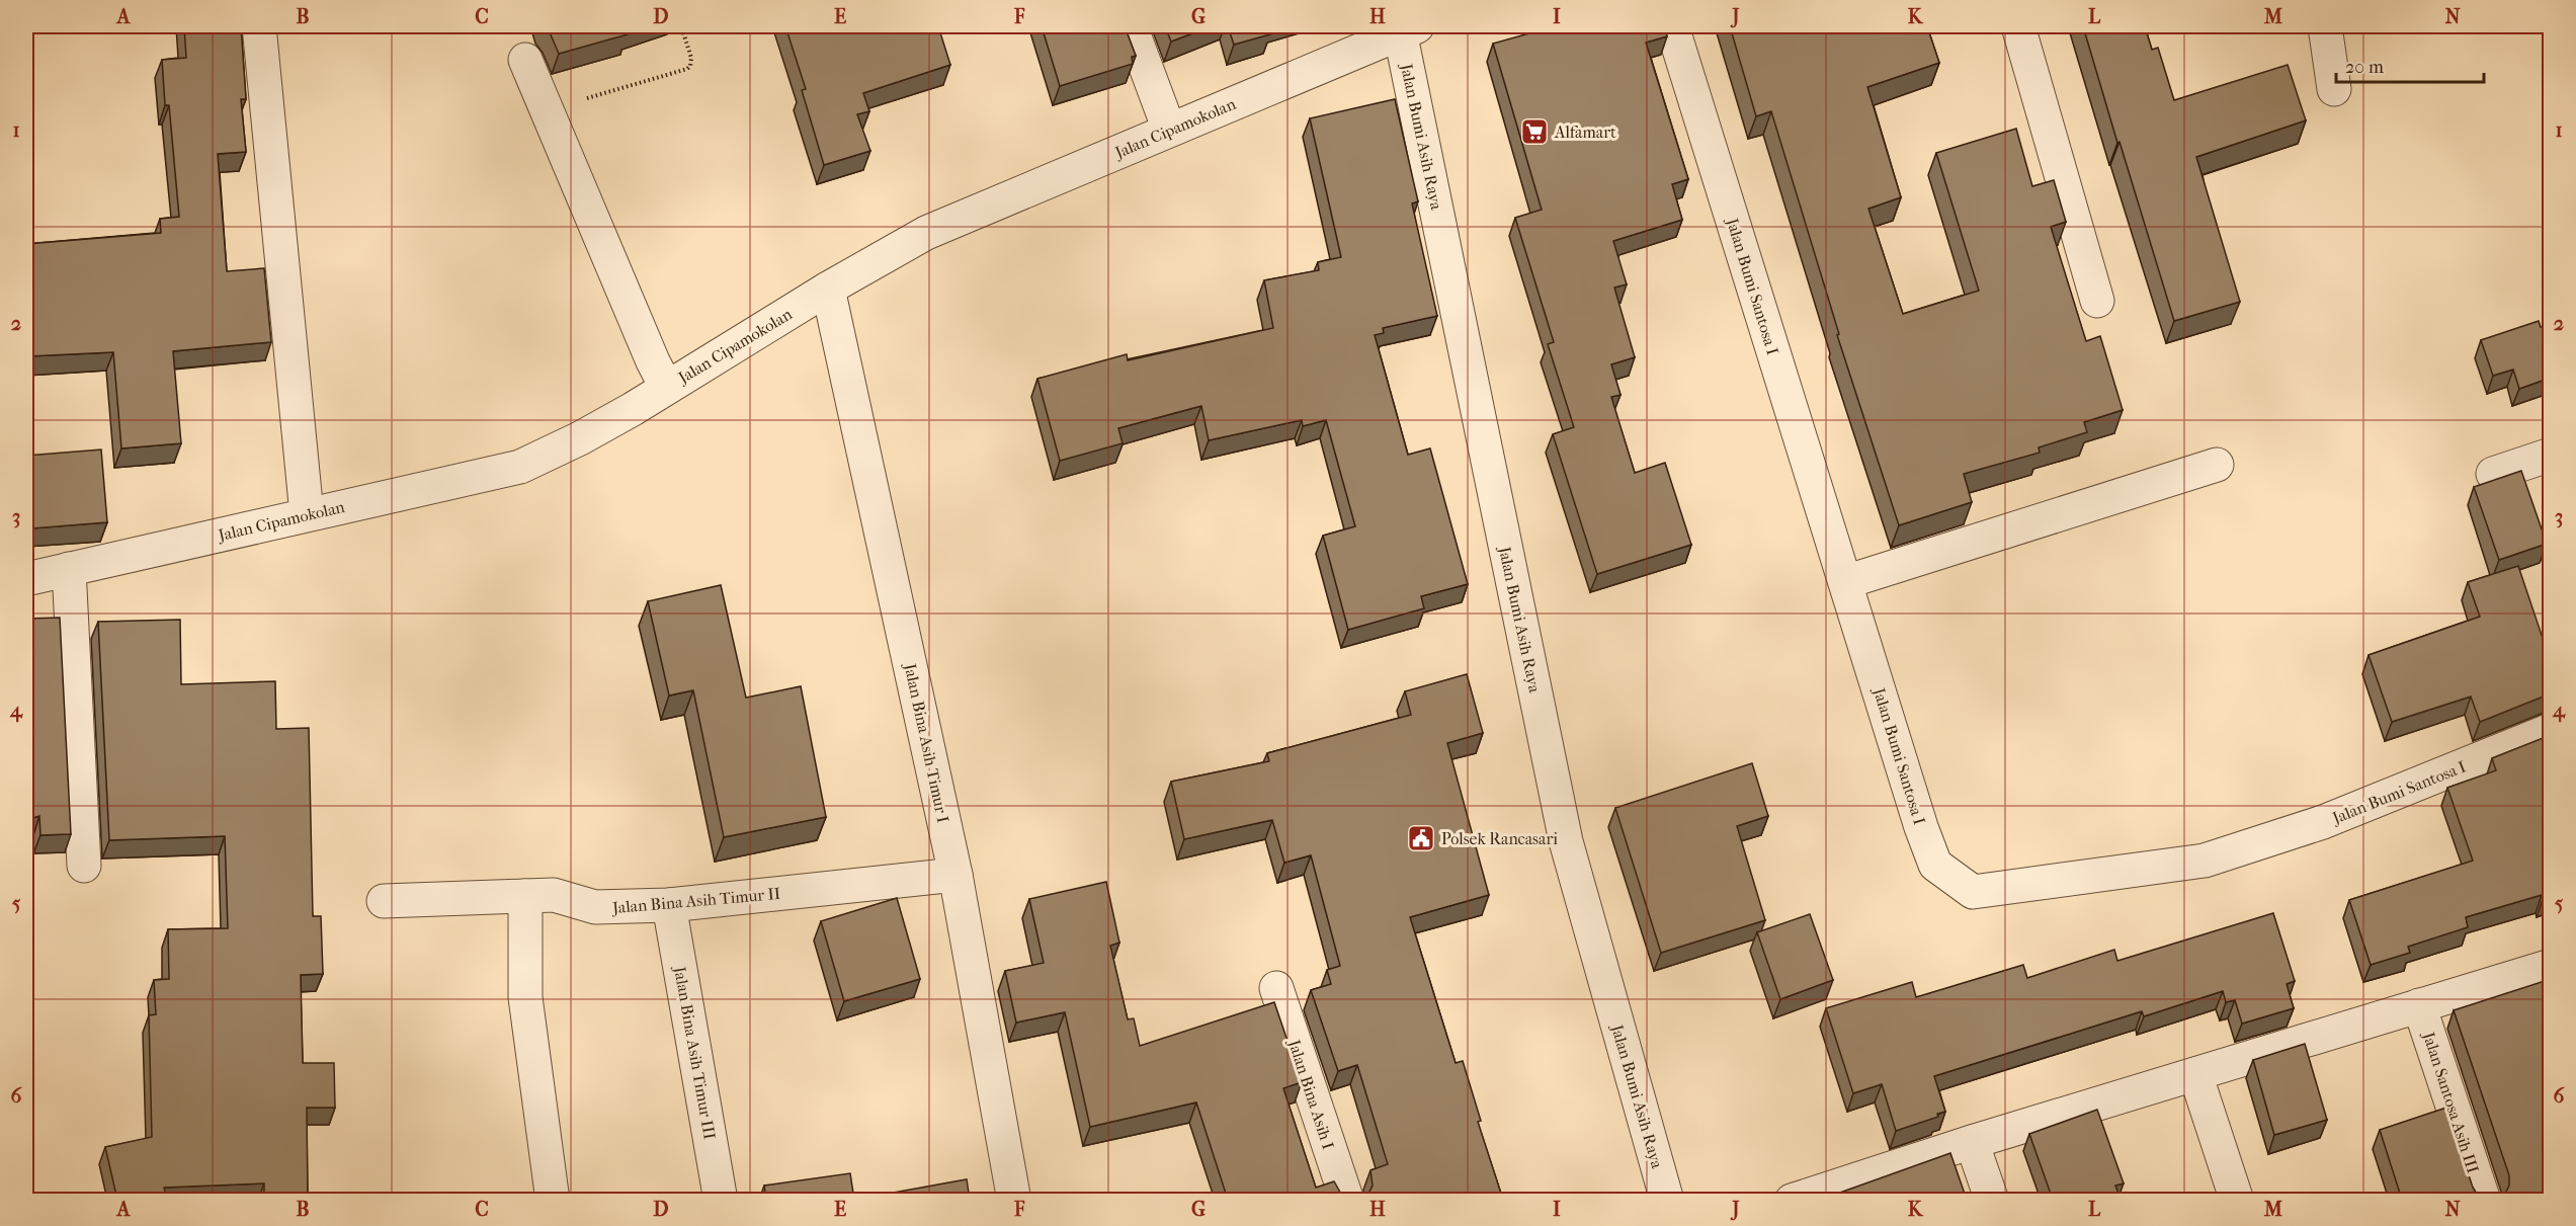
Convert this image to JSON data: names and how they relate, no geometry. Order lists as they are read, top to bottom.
{
  "streets": {
    "street": [
      "Jalan Cipamokolan",
      "Jalan Bumi Asih Raya",
      "Jalan Bumi Santosa I",
      "Jalan Bina Asih Timur I",
      "Jalan Bina Asih Timur II",
      "Jalan Bina Asih Timur III",
      "Jalan Bina Asih I",
      "Jalan Santosa Asih III"
    ]
  },
  "crossings": [
    ["Jalan Cipamokolan", "Jalan Bumi Asih Raya"],
    ["Jalan Cipamokolan", "Jalan Bina Asih Timur I"],
    ["Jalan Bina Asih Timur I", "Jalan Bina Asih Timur II"],
    ["Jalan Bina Asih Timur II", "Jalan Bina Asih Timur III"]
  ],
  "places": {
    "supermarket": ["Alfamart"],
    "public building": ["Polsek Rancasari"]
  },
  "scale_bar": "20 m",
  "grid": {
    "columns": [
      "A",
      "B",
      "C",
      "D",
      "E",
      "F",
      "G",
      "H",
      "I",
      "J",
      "K",
      "L",
      "M",
      "N"
    ],
    "rows": [
      "1",
      "2",
      "3",
      "4",
      "5",
      "6"
    ]
  }
}
